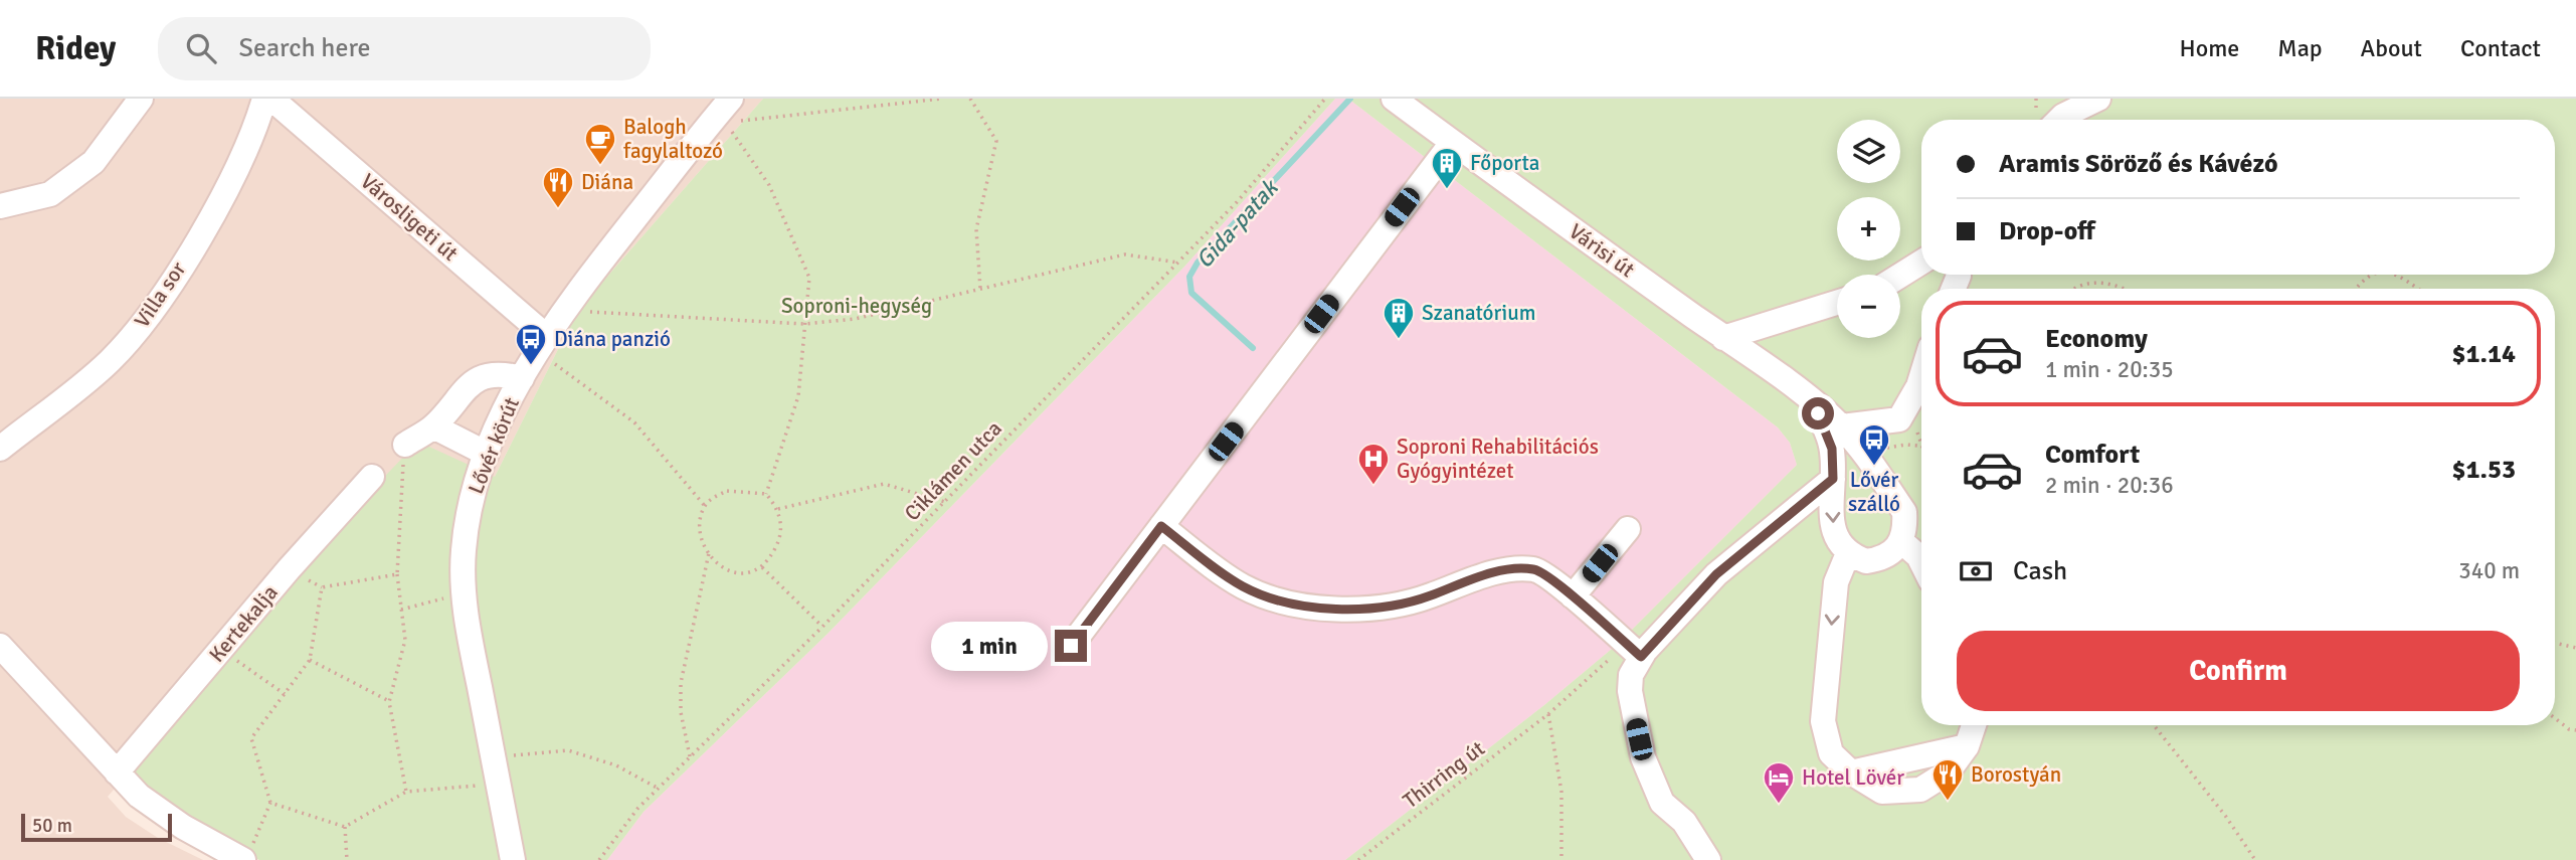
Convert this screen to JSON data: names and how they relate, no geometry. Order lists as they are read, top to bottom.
{
  "streets": {
    "street": [
      "Városligeti út",
      "Várisi út",
      "Villa sor",
      "Lővér körút",
      "Kertekalja"
    ],
    "path": ["Ciklámen utca", "Thirring út"]
  },
  "crossings": [
    ["Városligeti út", "Lővér körút"]
  ],
  "water": ["Gida-patak"],
  "parks": ["Soproni-hegység"],
  "places": {
    "cafe": ["Balogh fagylaltozó"],
    "building": ["Főporta", "Szanatórium"],
    "restaurant": ["Diána", "Borostyán"],
    "bus stop": ["Diána panzió", "Lővér szálló"],
    "hospital": ["Soproni Rehabilitációs Gyógyintézet"],
    "hotel": ["Hotel Lövér"]
  },
  "scale_bar": "50 m",
  "page": {
    "header": "Ridey",
    "search": "Search here",
    "nav": [
      "Home",
      "Map",
      "About",
      "Contact"
    ],
    "map_buttons": ["+", "−"],
    "banner": ["Aramis Söröző és Kávézó", "Drop-off"],
    "list": [
      {
        "name": "Economy",
        "note": "1 min · 20:35",
        "value": "$1.14"
      },
      {
        "name": "Comfort",
        "note": "2 min · 20:36",
        "value": "$1.53"
      }
    ],
    "pay": ["Cash", "340 m"],
    "buttons": "Confirm",
    "bubble": "1 min",
    "scale": "50 m"
  }
}
